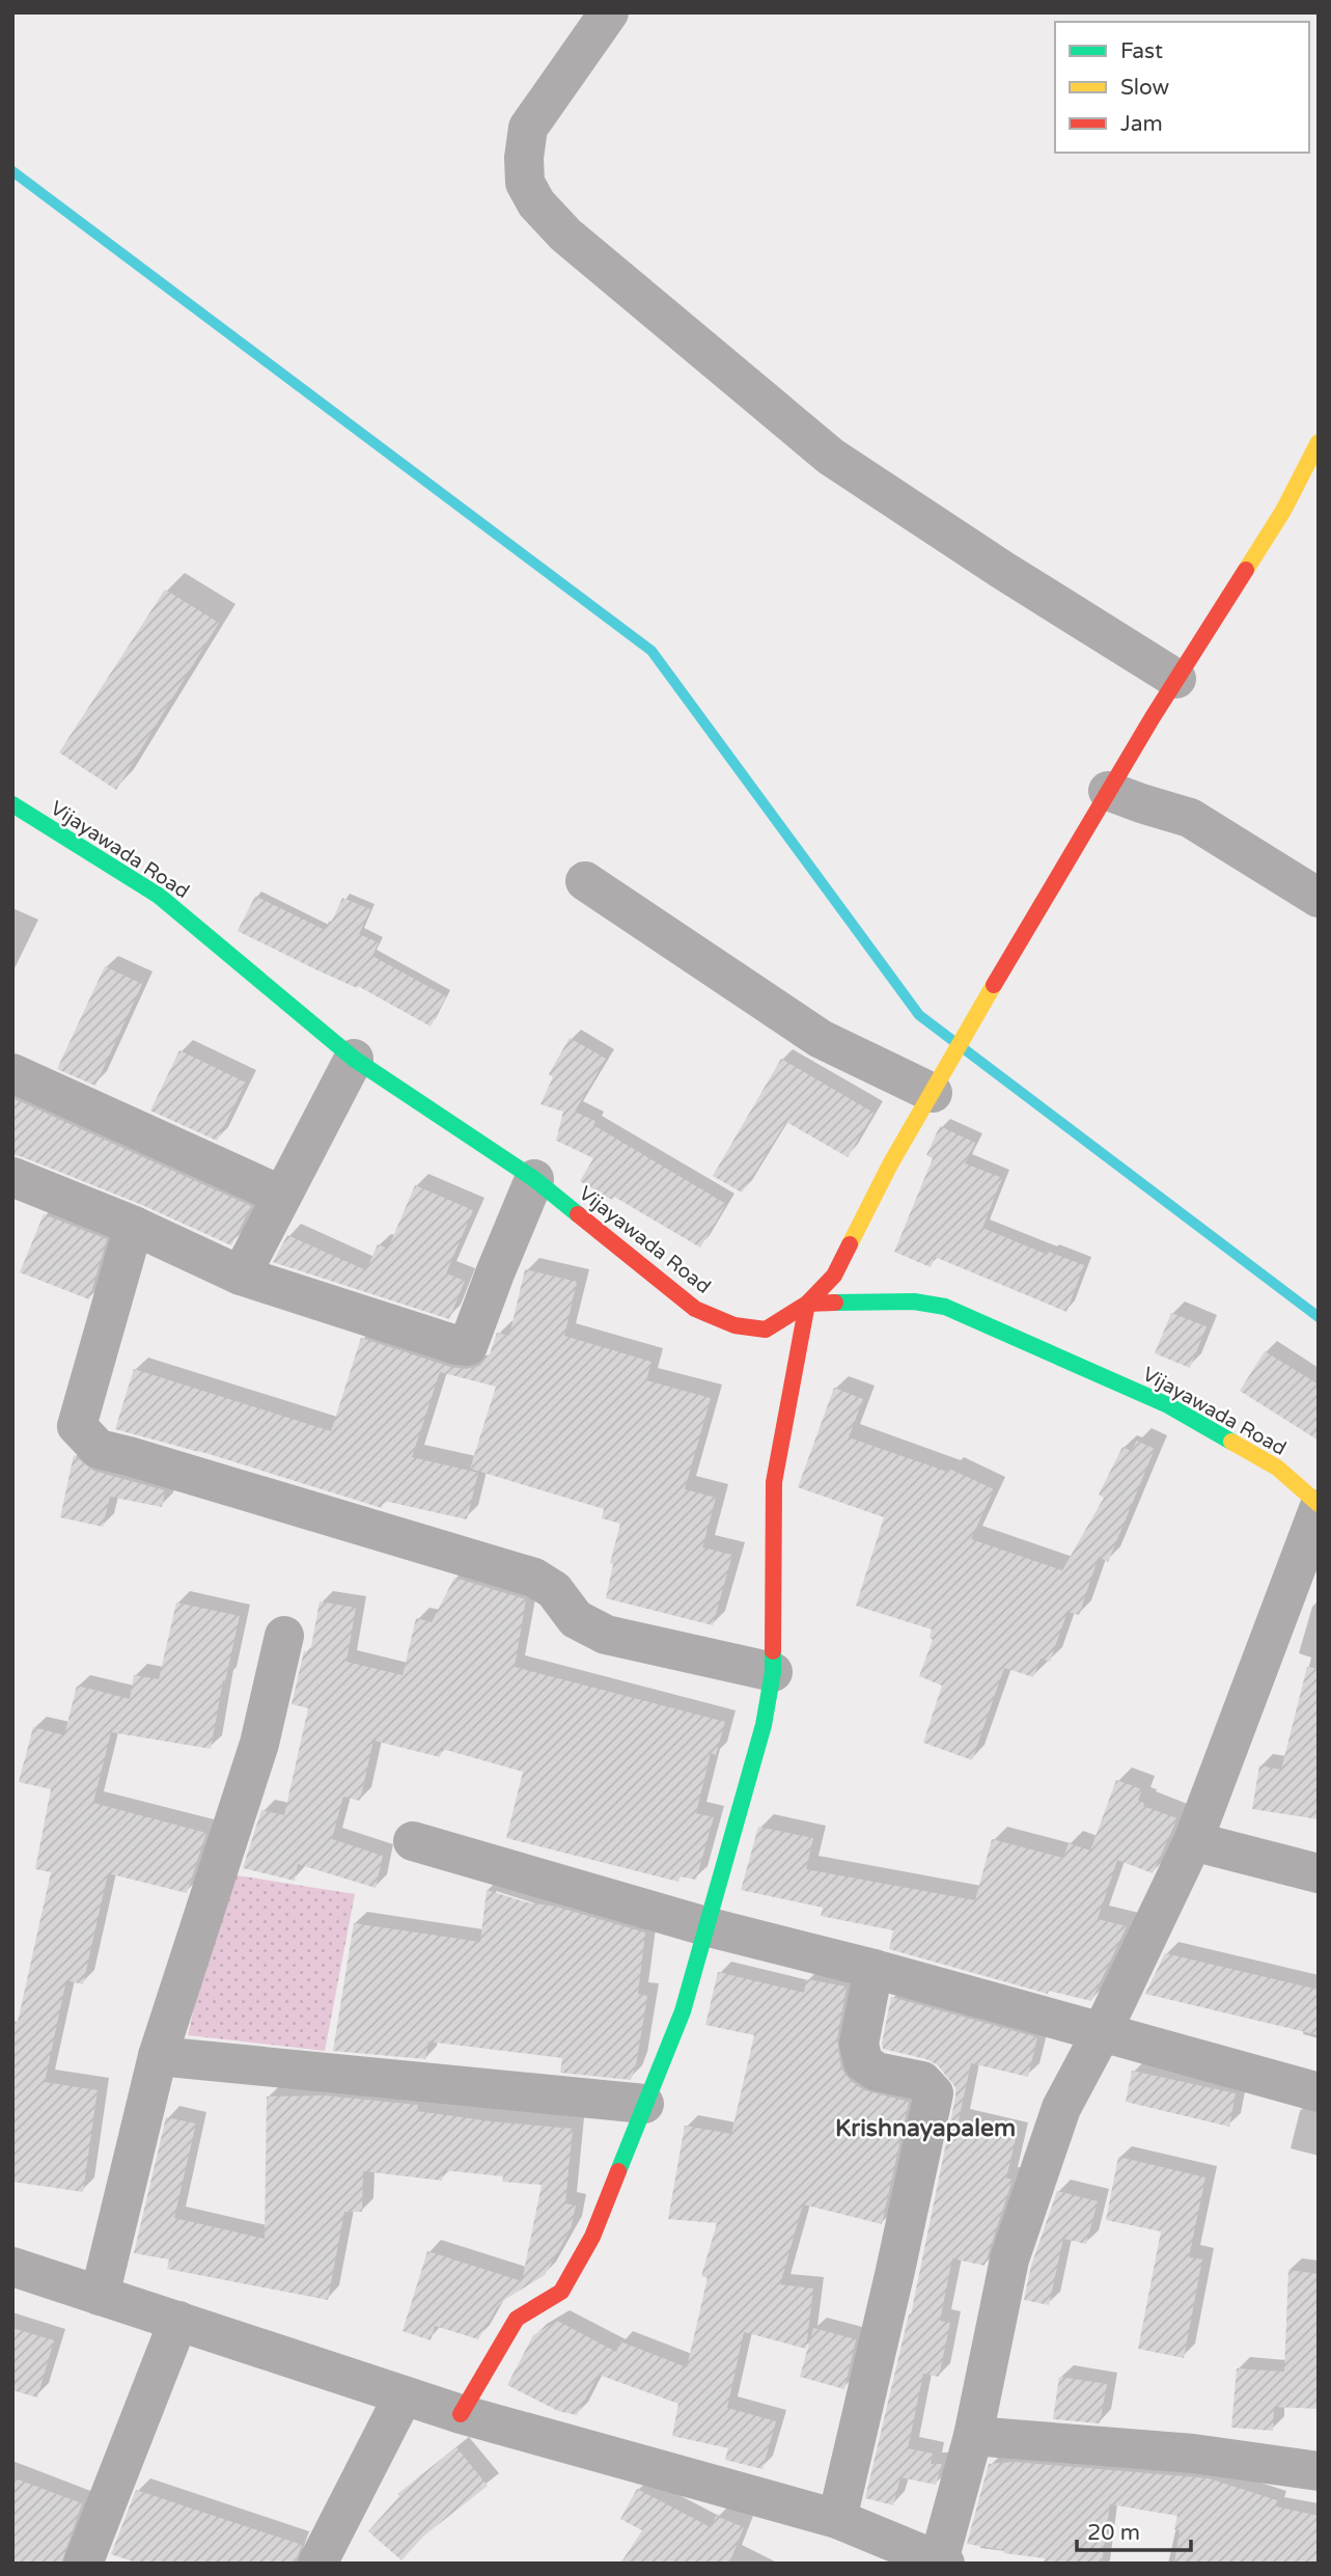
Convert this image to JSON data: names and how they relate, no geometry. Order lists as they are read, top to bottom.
{
  "streets": {
    "street": ["Vijayawada Road"]
  },
  "districts": ["Krishnayapalem"],
  "legend": ["Fast", "Slow", "Jam"],
  "scale_bar": "20 m"
}
